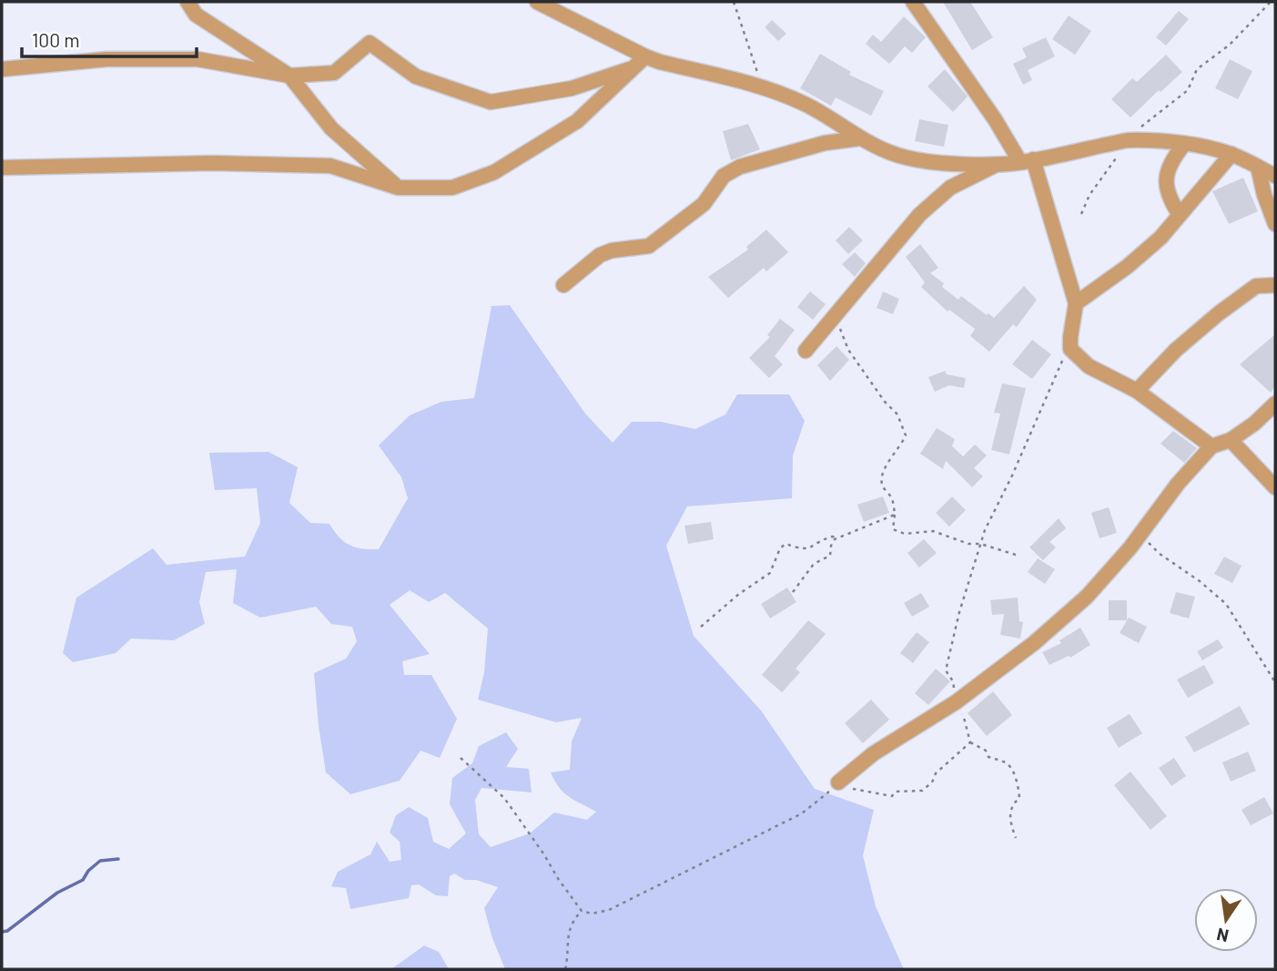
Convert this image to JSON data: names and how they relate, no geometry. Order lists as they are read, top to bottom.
{
  "scale_bar": "100 m",
  "north": "bottom"
}
